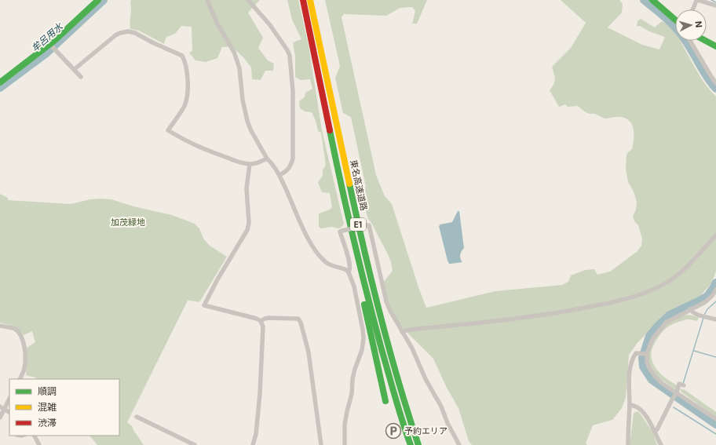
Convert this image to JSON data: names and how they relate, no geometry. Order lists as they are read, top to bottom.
{
  "streets": {
    "main road": ["東名高速道路", "E1"]
  },
  "water": ["牟呂用水"],
  "parks": ["加茂緑地"],
  "places": {
    "parking": ["予約エリア"]
  },
  "legend": ["順調", "混雑", "渋滞"],
  "north": "right"
}
